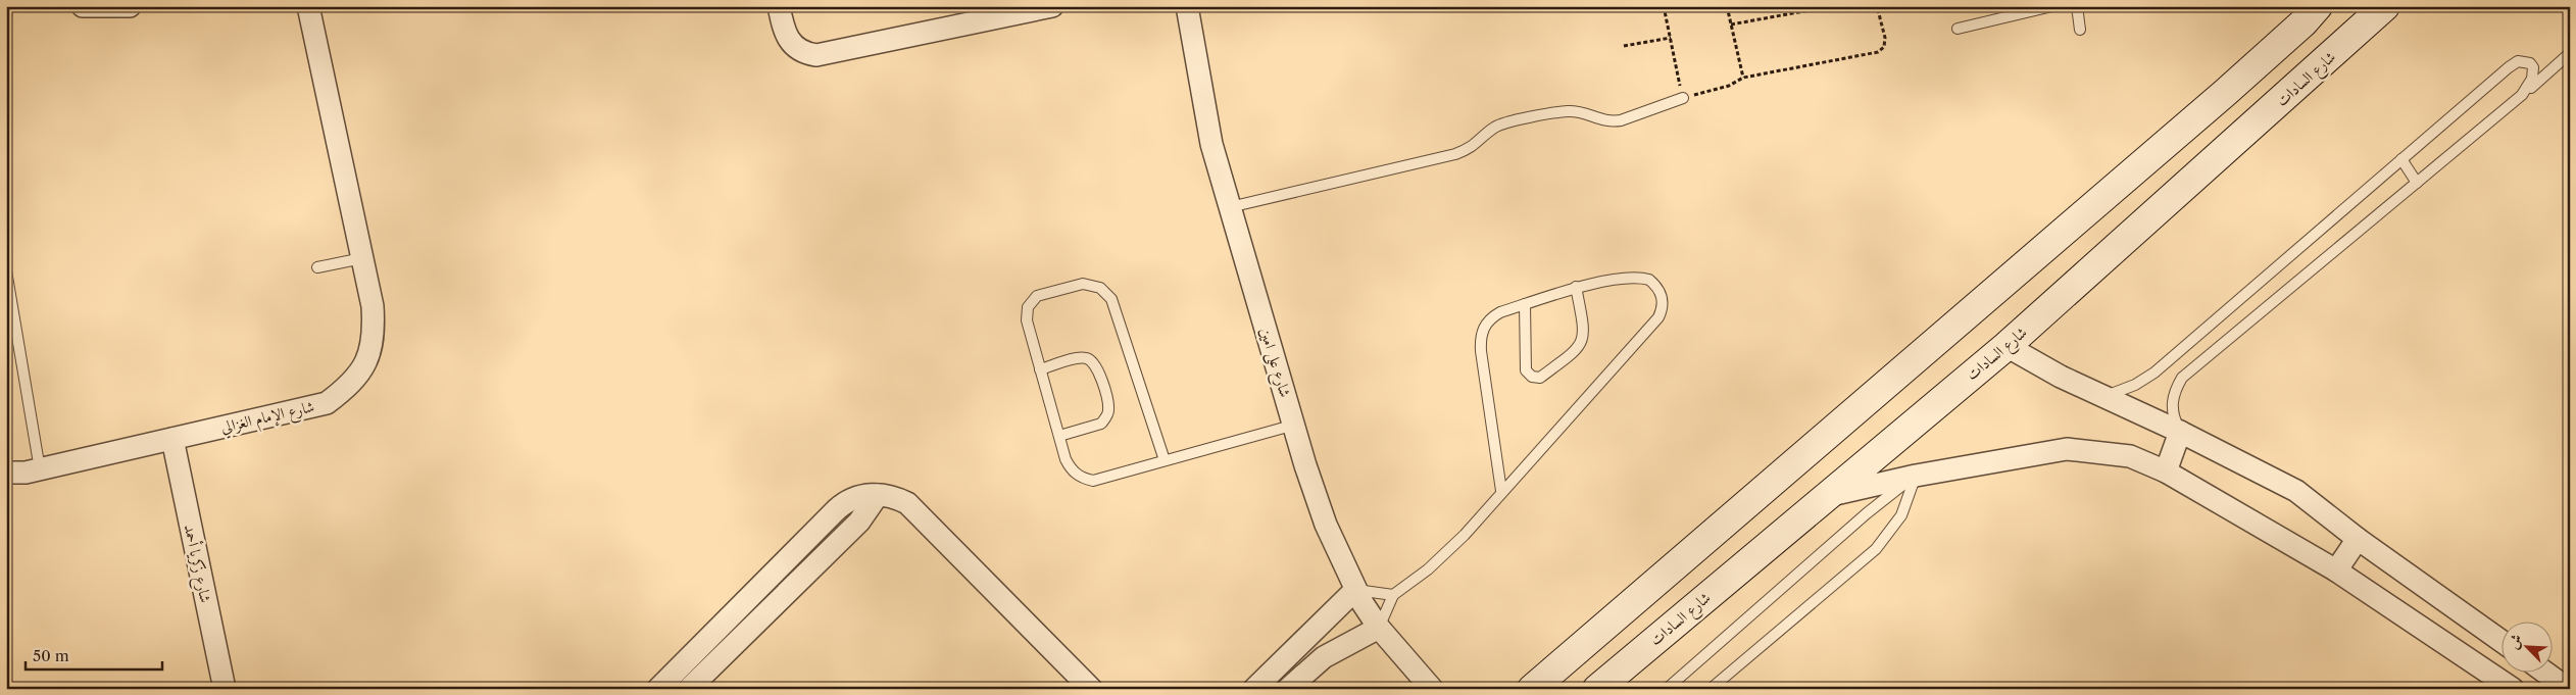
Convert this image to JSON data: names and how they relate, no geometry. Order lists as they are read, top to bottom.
{
  "streets": {
    "main road": ["شارع السادات"],
    "street": ["شارع على امين", "شارع الإمام الغزالي", "شارع زكريا أحمد"]
  },
  "crossings": [
    ["شارع الإمام الغزالي", "شارع زكريا أحمد"]
  ],
  "scale_bar": "50 m",
  "north": "top left"
}
